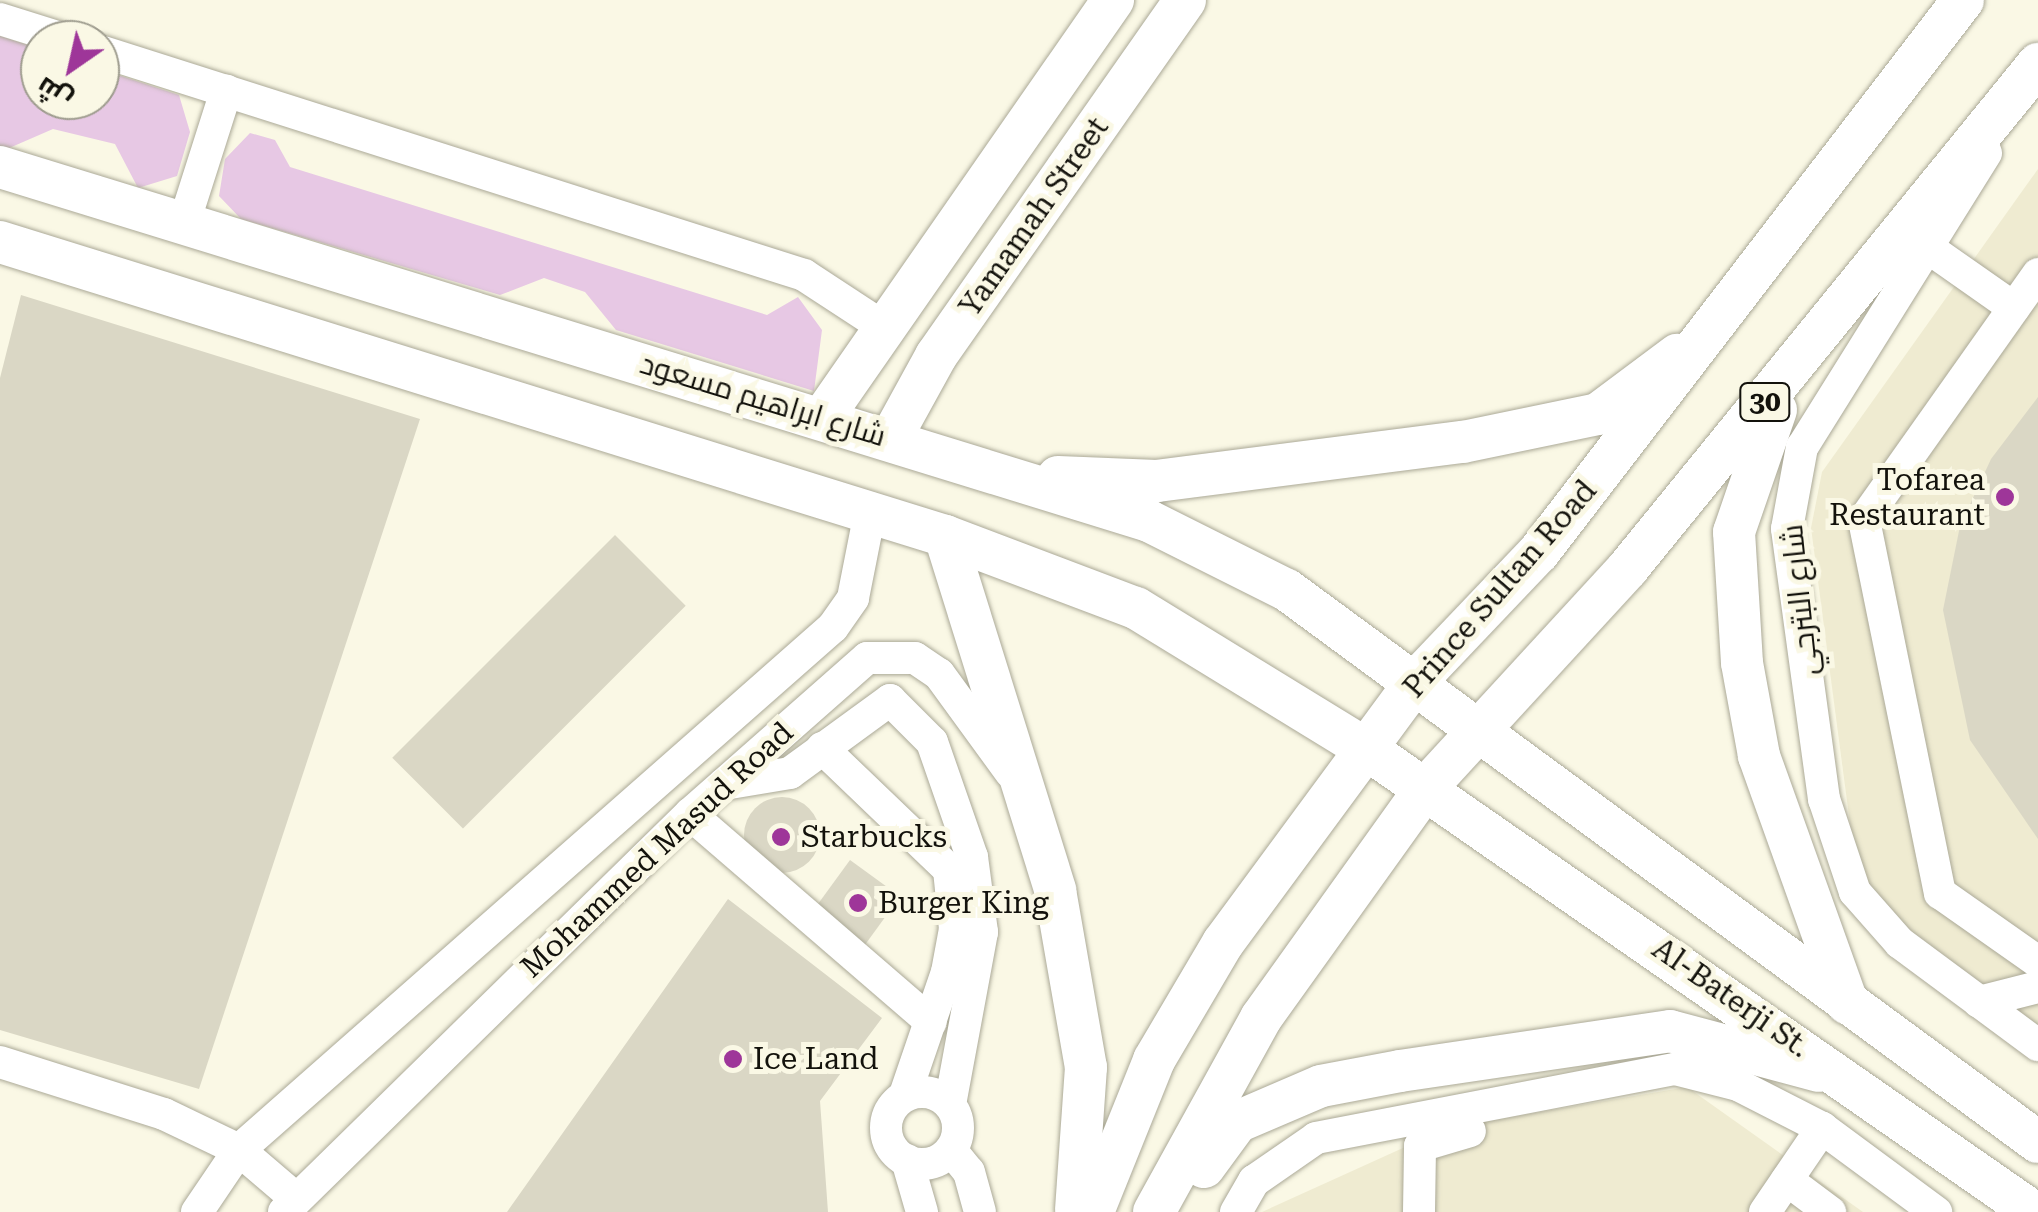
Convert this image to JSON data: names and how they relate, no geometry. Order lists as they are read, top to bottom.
{
  "streets": {
    "main road": [
      "Yamamah Street",
      "شارع ابراهيم مسعود",
      "30",
      "Prince Sultan Road",
      "Al-Baterji St."
    ],
    "street": ["شارع البترجي", "Mohammed Masud Road"]
  },
  "crossings": [
    ["Yamamah Street", "شارع ابراهيم مسعود"],
    ["شارع ابراهيم مسعود", "30"],
    ["شارع ابراهيم مسعود", "Prince Sultan Road"],
    ["شارع ابراهيم مسعود", "Al-Baterji St."],
    ["30", "شارع البترجي"],
    ["30", "Al-Baterji St."]
  ],
  "places": [
    "Tofarea Restaurant",
    "Starbucks",
    "Burger King",
    "Ice Land"
  ],
  "north": "bottom left"
}
